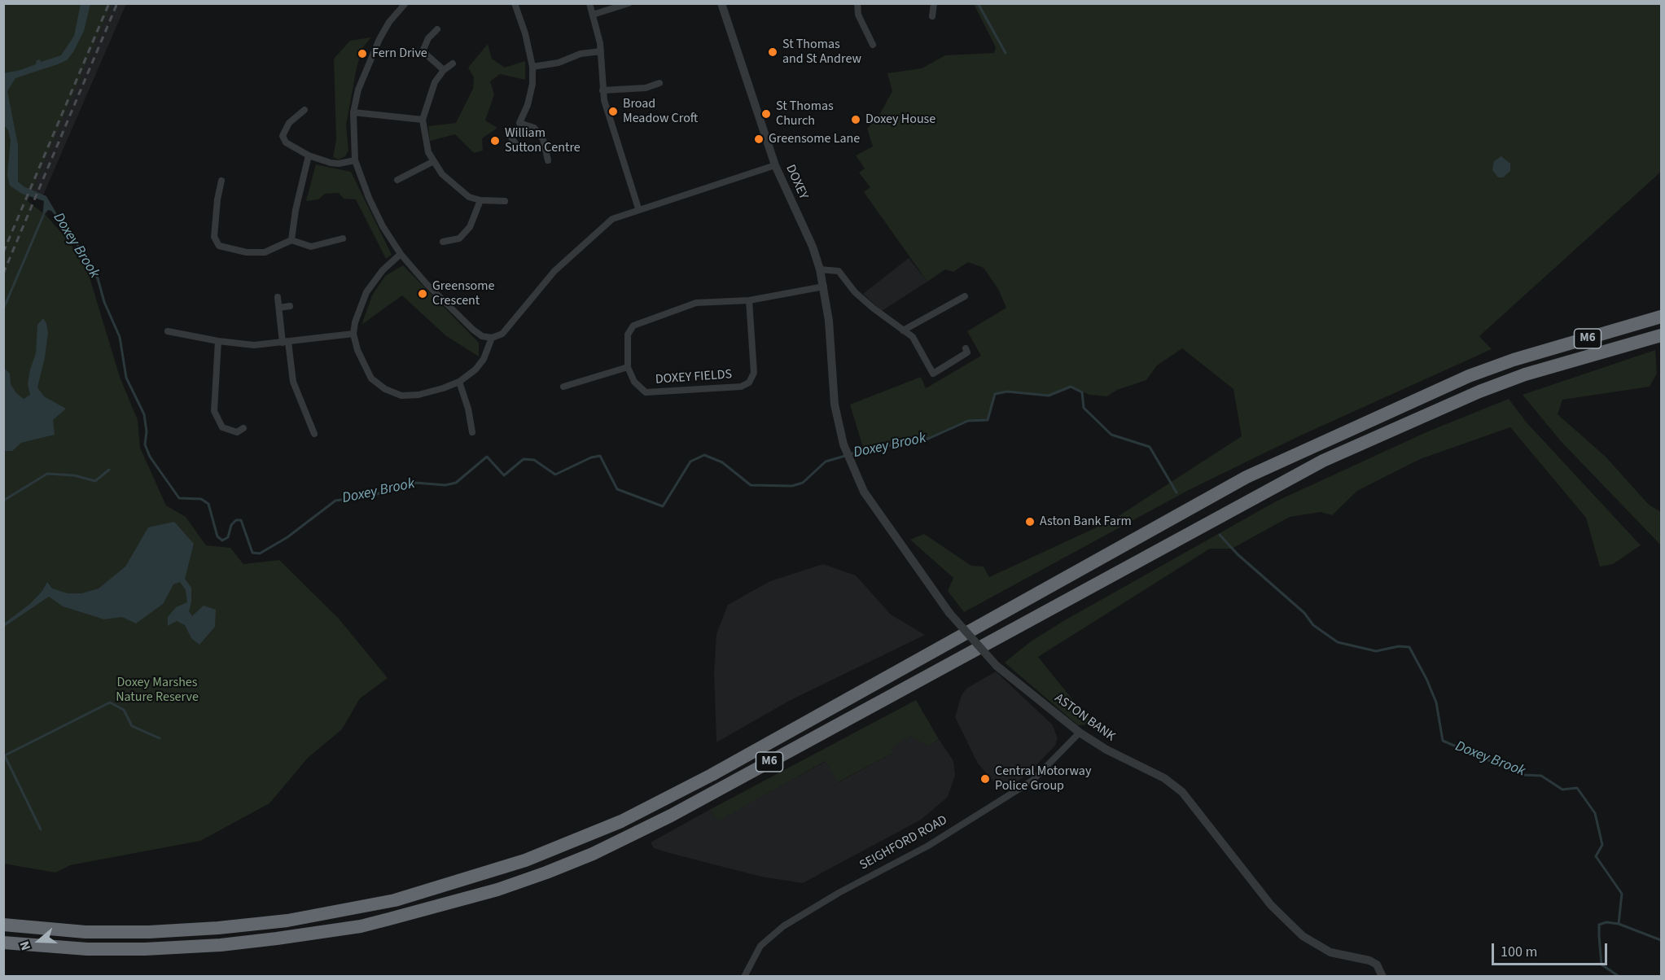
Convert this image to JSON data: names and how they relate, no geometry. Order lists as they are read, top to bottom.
{
  "streets": {
    "highway": ["M6"],
    "street": [
      "DOXEY",
      "DOXEY FIELDS",
      "ASTON BANK",
      "SEIGHFORD ROAD"
    ]
  },
  "crossings": [
    ["DOXEY", "ASTON BANK"],
    ["ASTON BANK", "SEIGHFORD ROAD"]
  ],
  "water": ["Doxey Brook"],
  "parks": ["Doxey Marshes Nature Reserve"],
  "places": [
    "St Thomas and St Andrew",
    "Fern Drive",
    "Broad Meadow Croft",
    "St Thomas Church",
    "Doxey House",
    "Greensome Lane",
    "William Sutton Centre",
    "Greensome Crescent",
    "Aston Bank Farm",
    "Central Motorway Police Group"
  ],
  "scale_bar": "100 m",
  "north": "left"
}
